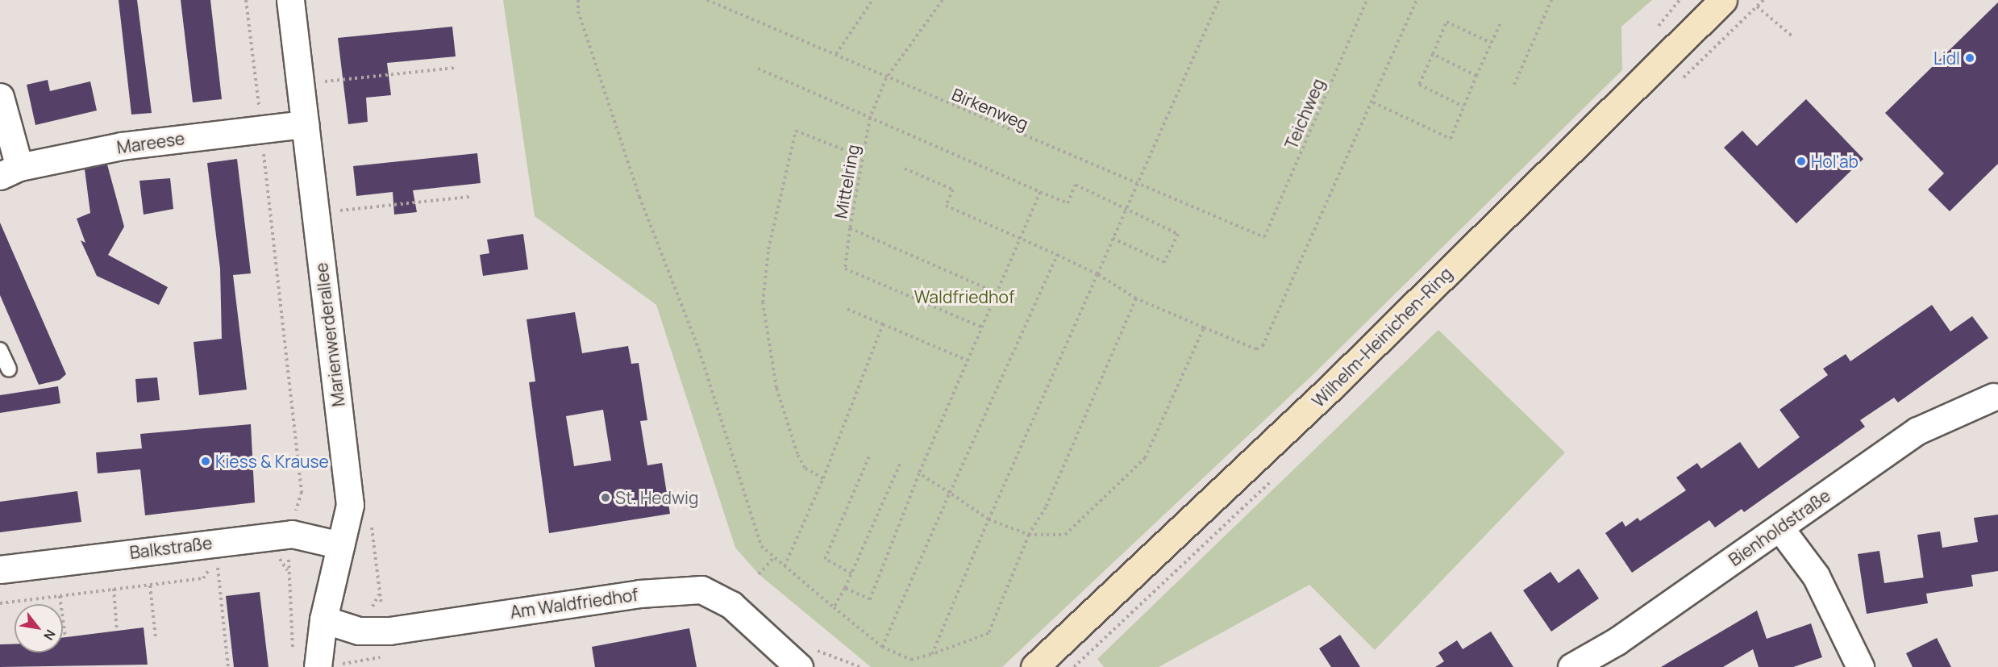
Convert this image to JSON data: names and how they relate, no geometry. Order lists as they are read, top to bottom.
{
  "streets": {
    "main road": ["Wilhelm-Heinichen-Ring"],
    "street": [
      "Mareese",
      "Marienwerderallee",
      "Bienholdstraße",
      "Balkstraße",
      "Am Waldfriedhof"
    ],
    "path": ["Birkenweg", "Teichweg", "Mittelring"]
  },
  "crossings": [
    ["Birkenweg", "Teichweg"],
    ["Birkenweg", "Mittelring"],
    ["Mareese", "Marienwerderallee"],
    ["Marienwerderallee", "Balkstraße"],
    ["Marienwerderallee", "Am Waldfriedhof"]
  ],
  "parks": ["Waldfriedhof"],
  "places": [
    "Lidl",
    "Hol'ab",
    "Kiess & Krause",
    "St. Hedwig"
  ],
  "north": "bottom right"
}
